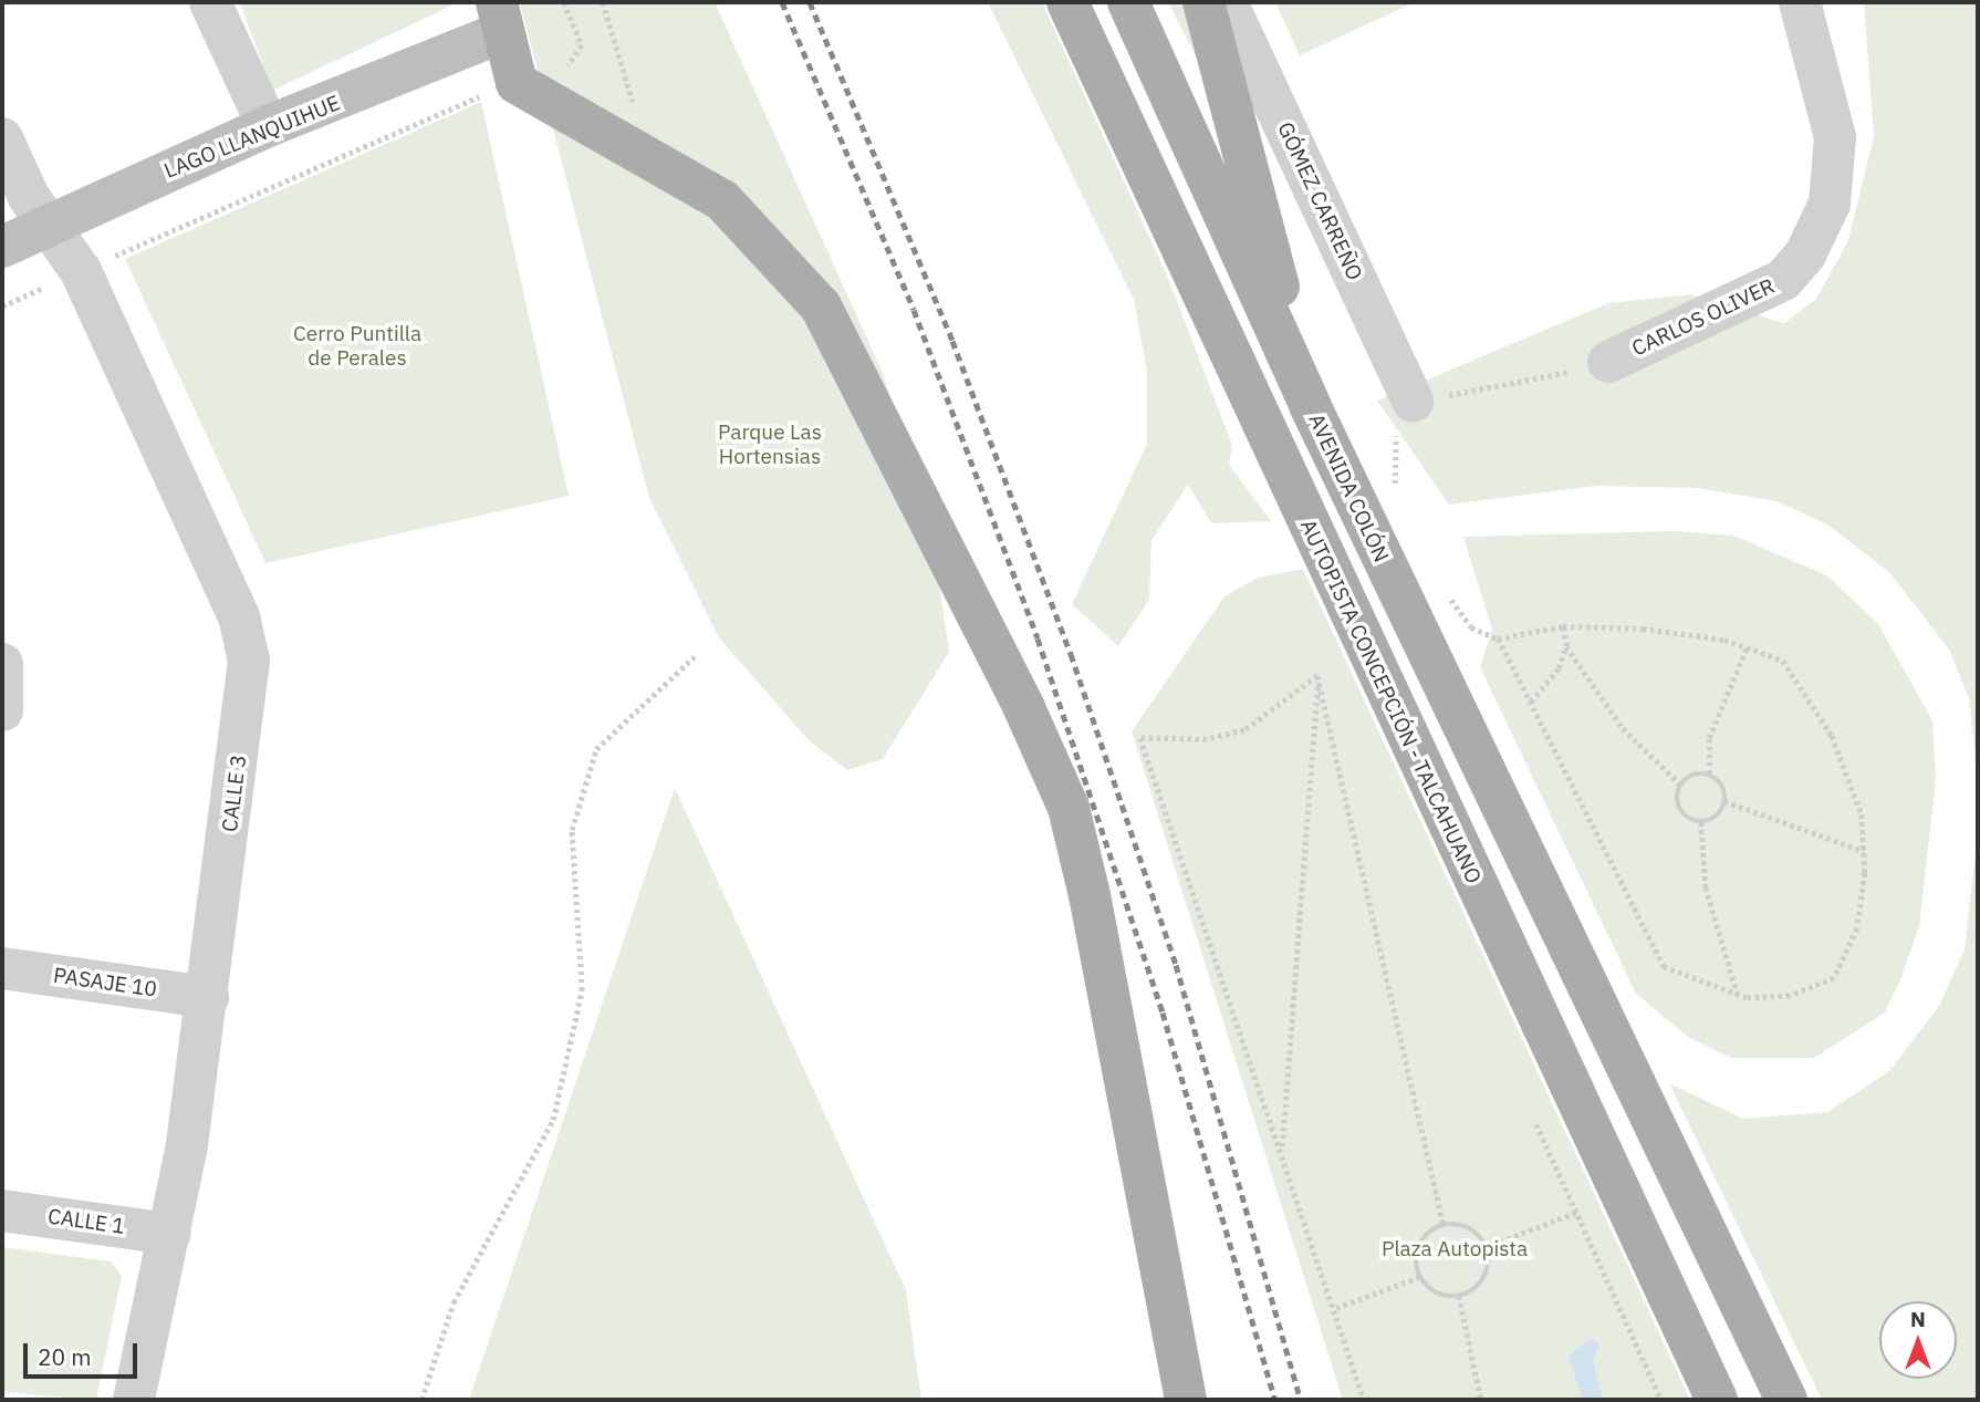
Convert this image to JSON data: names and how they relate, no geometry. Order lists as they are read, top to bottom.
{
  "streets": {
    "main road": ["AVENIDA COLÓN", "AUTOPISTA CONCEPCIÓN - TALCAHUANO"],
    "street": [
      "LAGO LLANQUIHUE",
      "GÓMEZ CARREÑO",
      "CARLOS OLIVER",
      "CALLE 3",
      "PASAJE 10",
      "CALLE 1"
    ]
  },
  "crossings": [
    ["LAGO LLANQUIHUE", "CALLE 3"],
    ["CALLE 3", "PASAJE 10"],
    ["CALLE 3", "CALLE 1"]
  ],
  "parks": ["Cerro Puntilla de Perales", "Parque Las Hortensias", "Plaza Autopista"],
  "scale_bar": "20 m",
  "north": "top"
}
